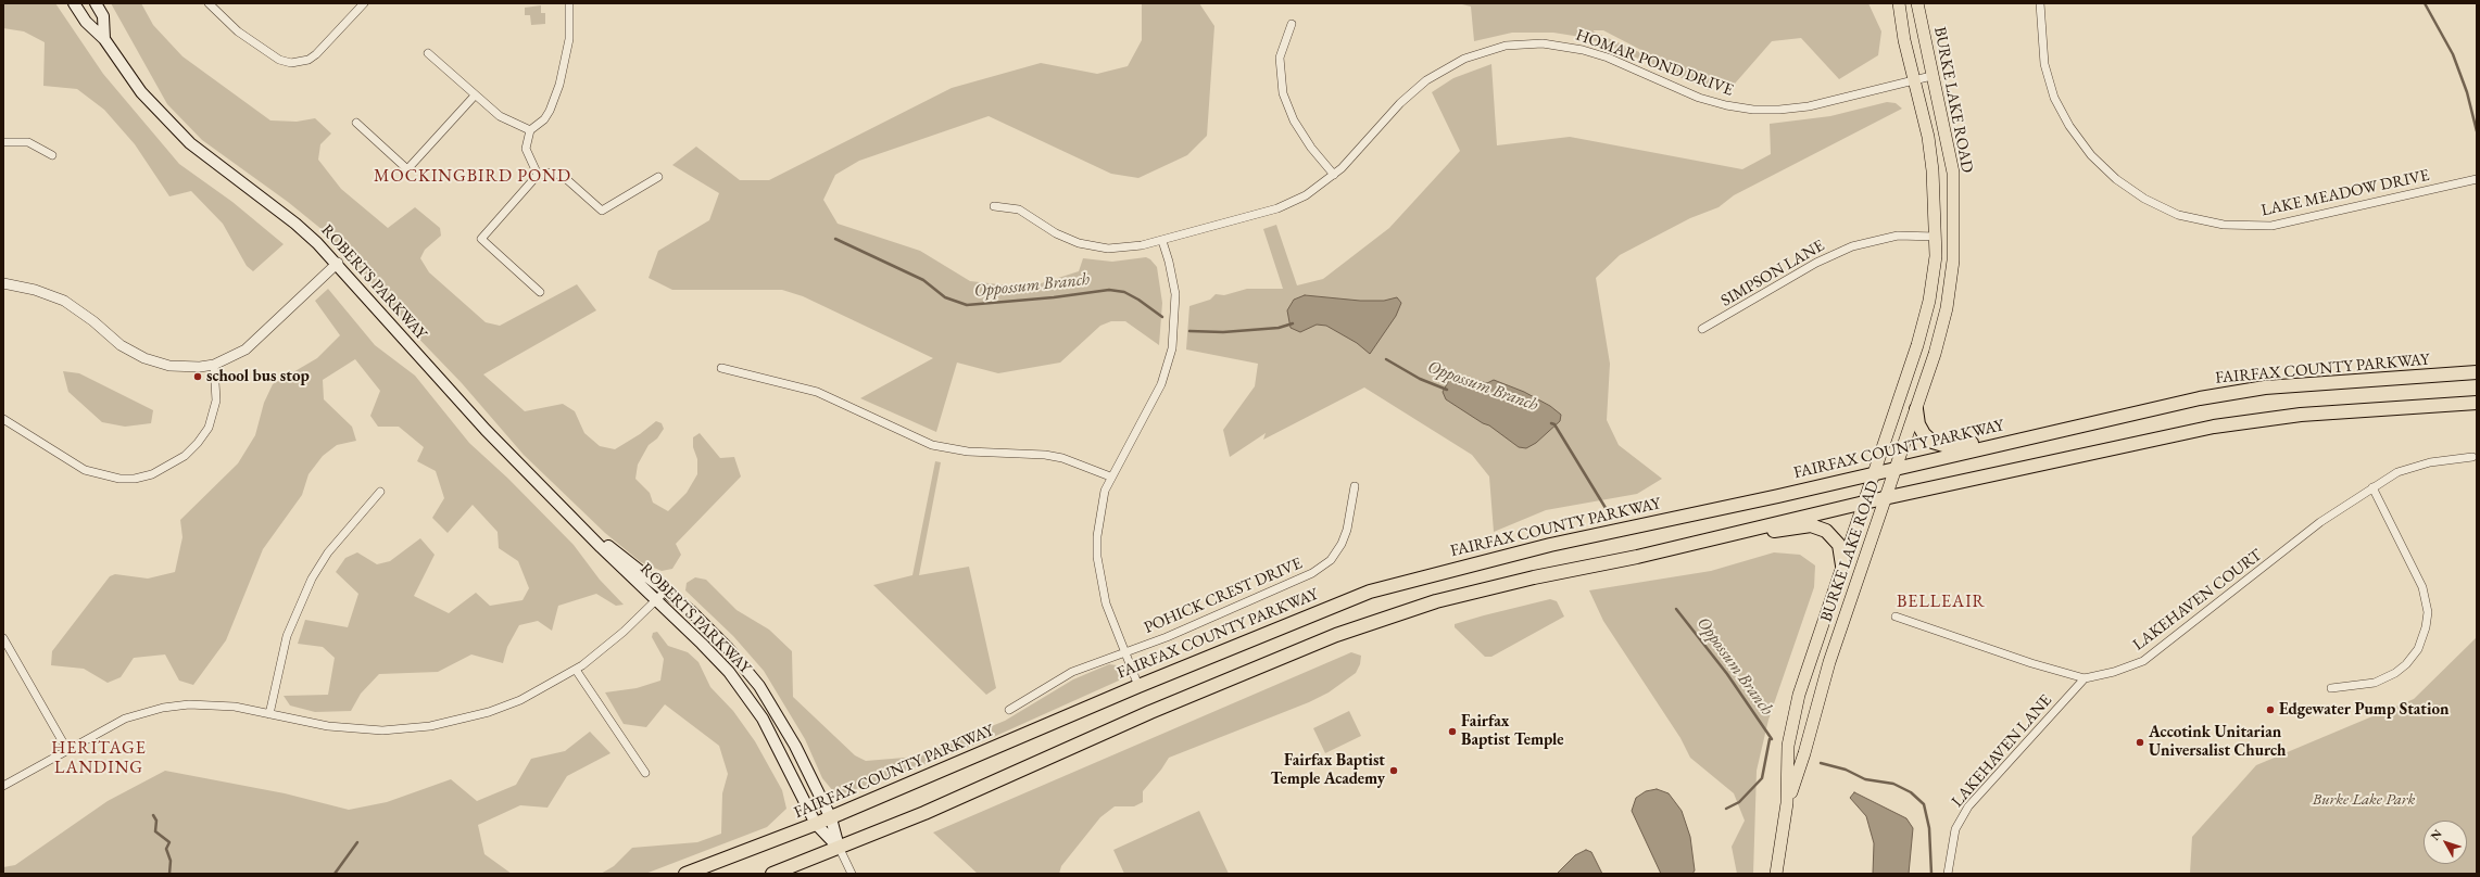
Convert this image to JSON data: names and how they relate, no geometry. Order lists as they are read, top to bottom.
{
  "streets": {
    "highway": ["FAIRFAX COUNTY PARKWAY"],
    "main road": ["BURKE LAKE ROAD", "ROBERTS PARKWAY"],
    "street": [
      "HOMAR POND DRIVE",
      "LAKE MEADOW DRIVE",
      "SIMPSON LANE",
      "POHICK CREST DRIVE",
      "LAKEHAVEN COURT",
      "LAKEHAVEN LANE"
    ]
  },
  "crossings": [
    ["HOMAR POND DRIVE", "BURKE LAKE ROAD"],
    ["BURKE LAKE ROAD", "SIMPSON LANE"],
    ["BURKE LAKE ROAD", "FAIRFAX COUNTY PARKWAY"],
    ["ROBERTS PARKWAY", "FAIRFAX COUNTY PARKWAY"],
    ["LAKEHAVEN COURT", "LAKEHAVEN LANE"]
  ],
  "districts": ["MOCKINGBIRD POND", "BELLEAIR", "HERITAGE LANDING"],
  "water": ["Oppossum Branch"],
  "parks": ["Burke Lake Park"],
  "places": [
    "school bus stop",
    "Edgewater Pump Station",
    "Fairfax Baptist Temple",
    "Accotink Unitarian Universalist Church",
    "Fairfax Baptist Temple Academy"
  ],
  "north": "top left"
}
